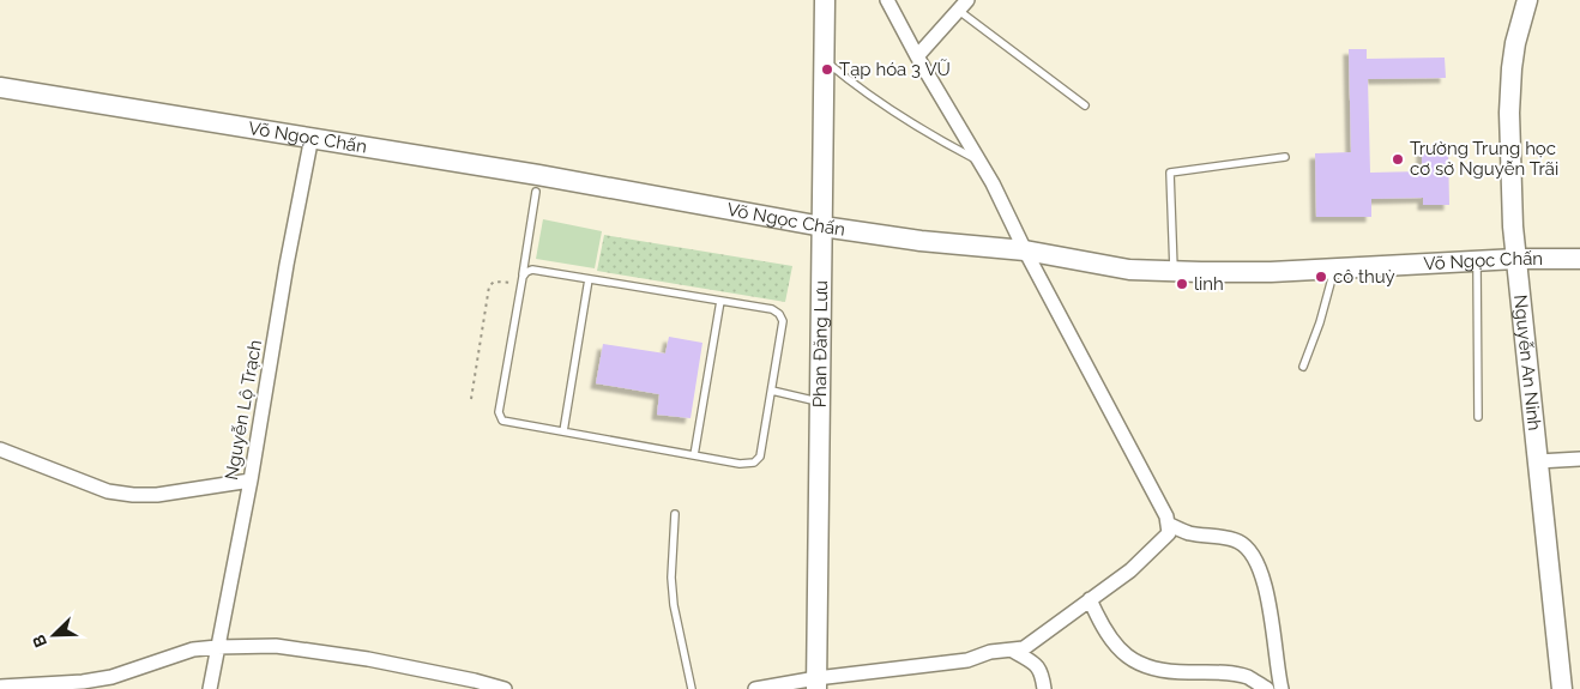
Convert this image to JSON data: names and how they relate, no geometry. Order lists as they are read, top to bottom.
{
  "streets": {
    "street": [
      "Võ Ngọc Chấn",
      "Phan Đăng Lưu",
      "Nguyễn An Ninh",
      "Nguyễn Lộ Trạch"
    ]
  },
  "crossings": [
    ["Võ Ngọc Chấn", "Phan Đăng Lưu"],
    ["Võ Ngọc Chấn", "Nguyễn An Ninh"],
    ["Võ Ngọc Chấn", "Nguyễn Lộ Trạch"]
  ],
  "places": [
    "Tạp hóa 3 VŨ",
    "Trường Trung học cơ sở Nguyễn Trãi",
    "cô thuỳ",
    "linh"
  ],
  "north": "bottom left"
}
